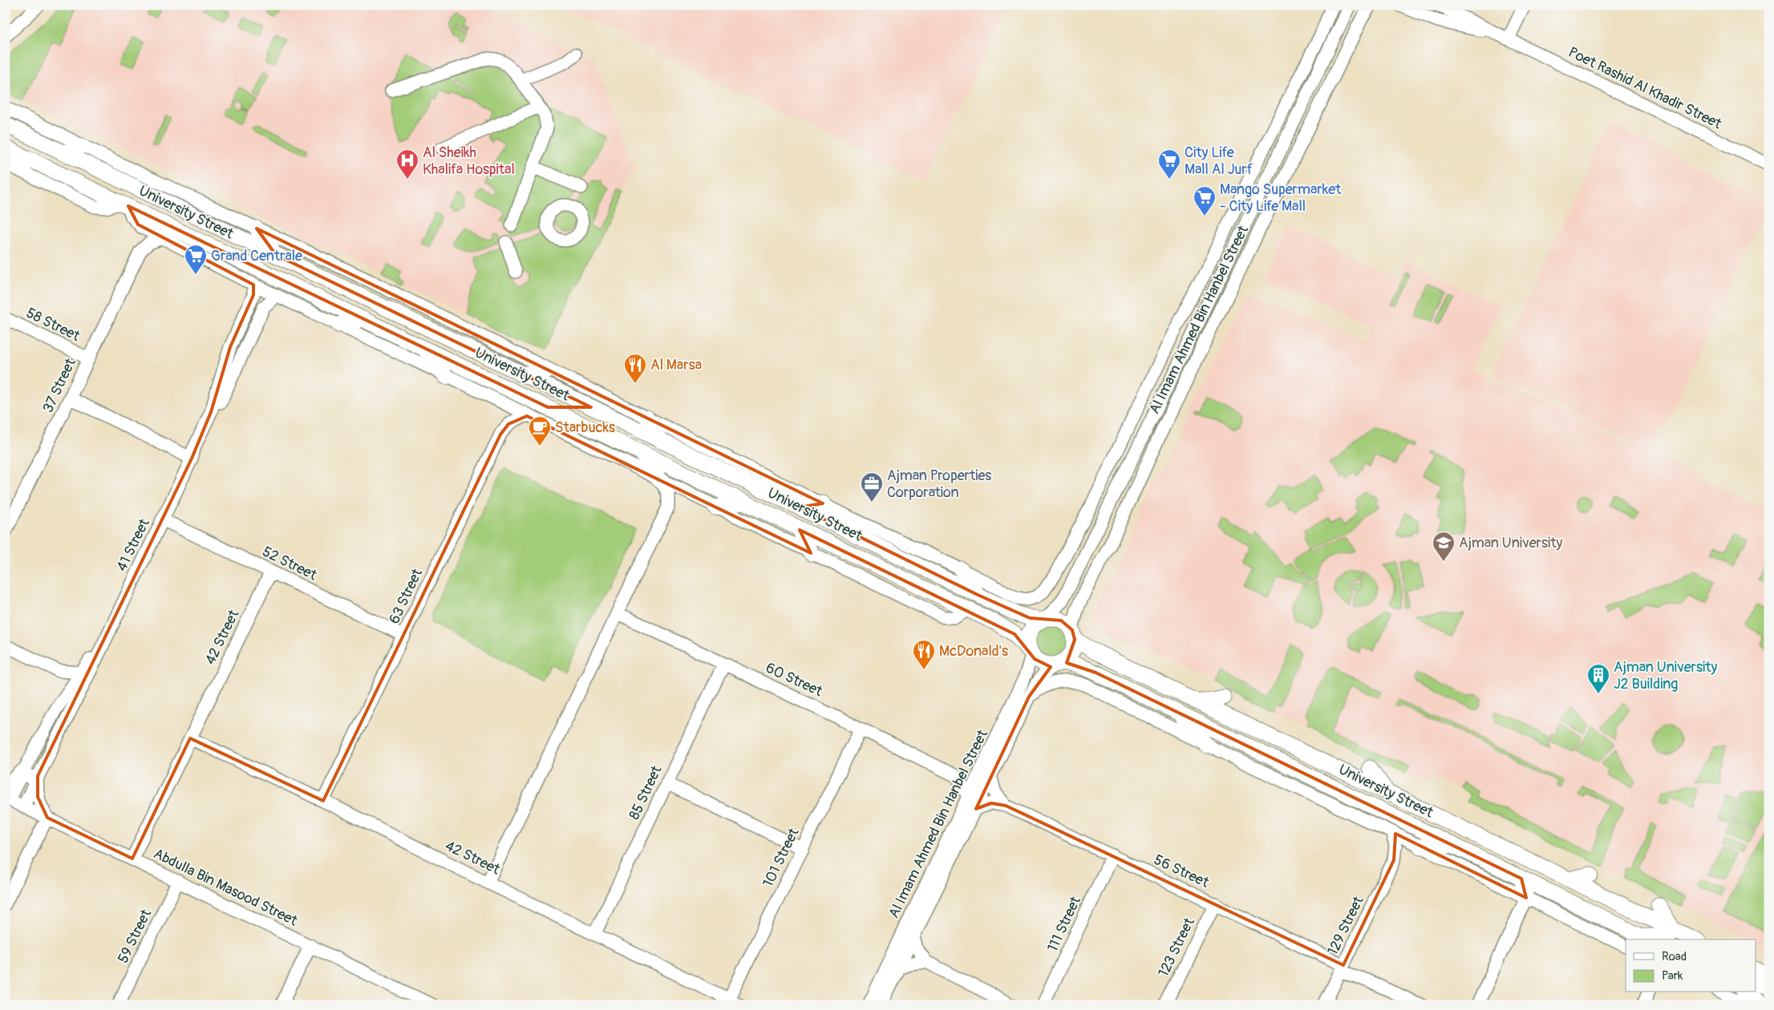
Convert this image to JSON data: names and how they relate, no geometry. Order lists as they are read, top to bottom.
{
  "streets": {
    "main road": ["University Street"],
    "street": [
      "Poet Rashid Al Khadir Street",
      "Al Imam Ahmed Bin Hanbel Street",
      "58 Street",
      "37 Street",
      "41 Street",
      "52 Street",
      "63 Street",
      "42 Street",
      "60 Street",
      "85 Street",
      "101 Street",
      "56 Street",
      "Abdulla Bin Masood Street",
      "111 Street",
      "129 Street",
      "59 Street",
      "123 Street"
    ]
  },
  "crossings": [
    ["University Street", "Al Imam Ahmed Bin Hanbel Street"],
    ["Al Imam Ahmed Bin Hanbel Street", "56 Street"],
    ["58 Street", "37 Street"],
    ["41 Street", "52 Street"],
    ["41 Street", "Abdulla Bin Masood Street"],
    ["52 Street", "63 Street"],
    ["52 Street", "42 Street"],
    ["63 Street", "42 Street"],
    ["42 Street", "85 Street"],
    ["42 Street", "101 Street"],
    ["42 Street", "Abdulla Bin Masood Street"],
    ["60 Street", "85 Street"],
    ["60 Street", "101 Street"],
    ["56 Street", "111 Street"],
    ["56 Street", "129 Street"],
    ["56 Street", "123 Street"],
    ["Abdulla Bin Masood Street", "59 Street"]
  ],
  "places": {
    "hospital": ["Al Sheikh Khalifa Hospital"],
    "supermarket": ["City Life Mall Al Jurf", "Mango Supermarket - City Life Mall", "Grand Centrale"],
    "restaurant": ["Al Marsa", "McDonald's"],
    "cafe": ["Starbucks"],
    "office": ["Ajman Properties Corporation"],
    "school or university": ["Ajman University"],
    "building": ["Ajman University J2 Building"]
  },
  "legend": ["Road", "Park"]
}
